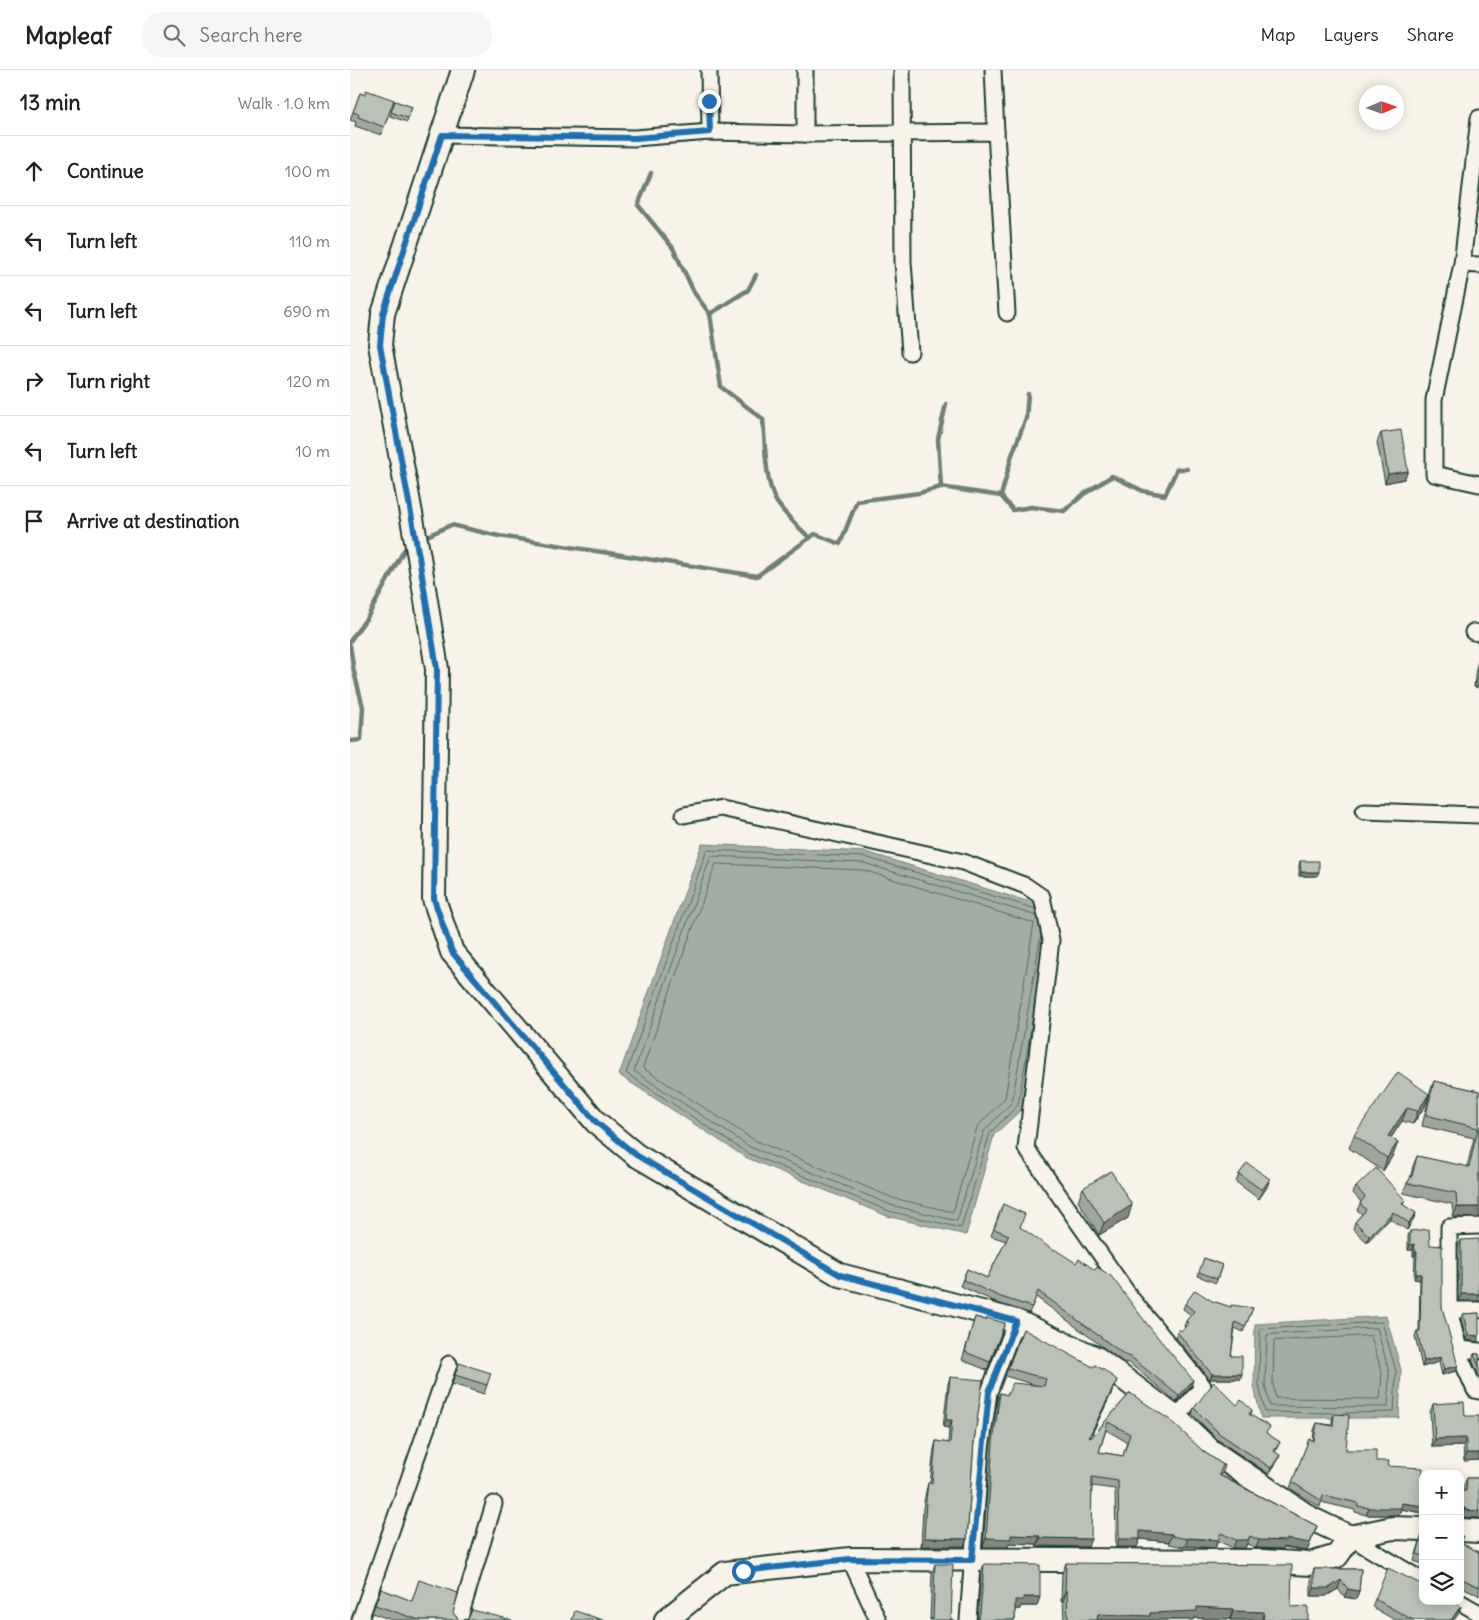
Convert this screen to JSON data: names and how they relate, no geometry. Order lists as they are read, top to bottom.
{
  "north": "right",
  "page": {
    "header": "Mapleaf",
    "search": "Search here",
    "nav": ["Map", "Layers", "Share"],
    "heading": ["13 min", "Walk · 1.0 km"],
    "list": [
      ["Continue", "100 m"],
      ["Turn left", "110 m"],
      ["Turn left", "690 m"],
      ["Turn right", "120 m"],
      ["Turn left", "10 m"],
      "Arrive at destination"
    ],
    "map_buttons": ["+", "−"]
  }
}
